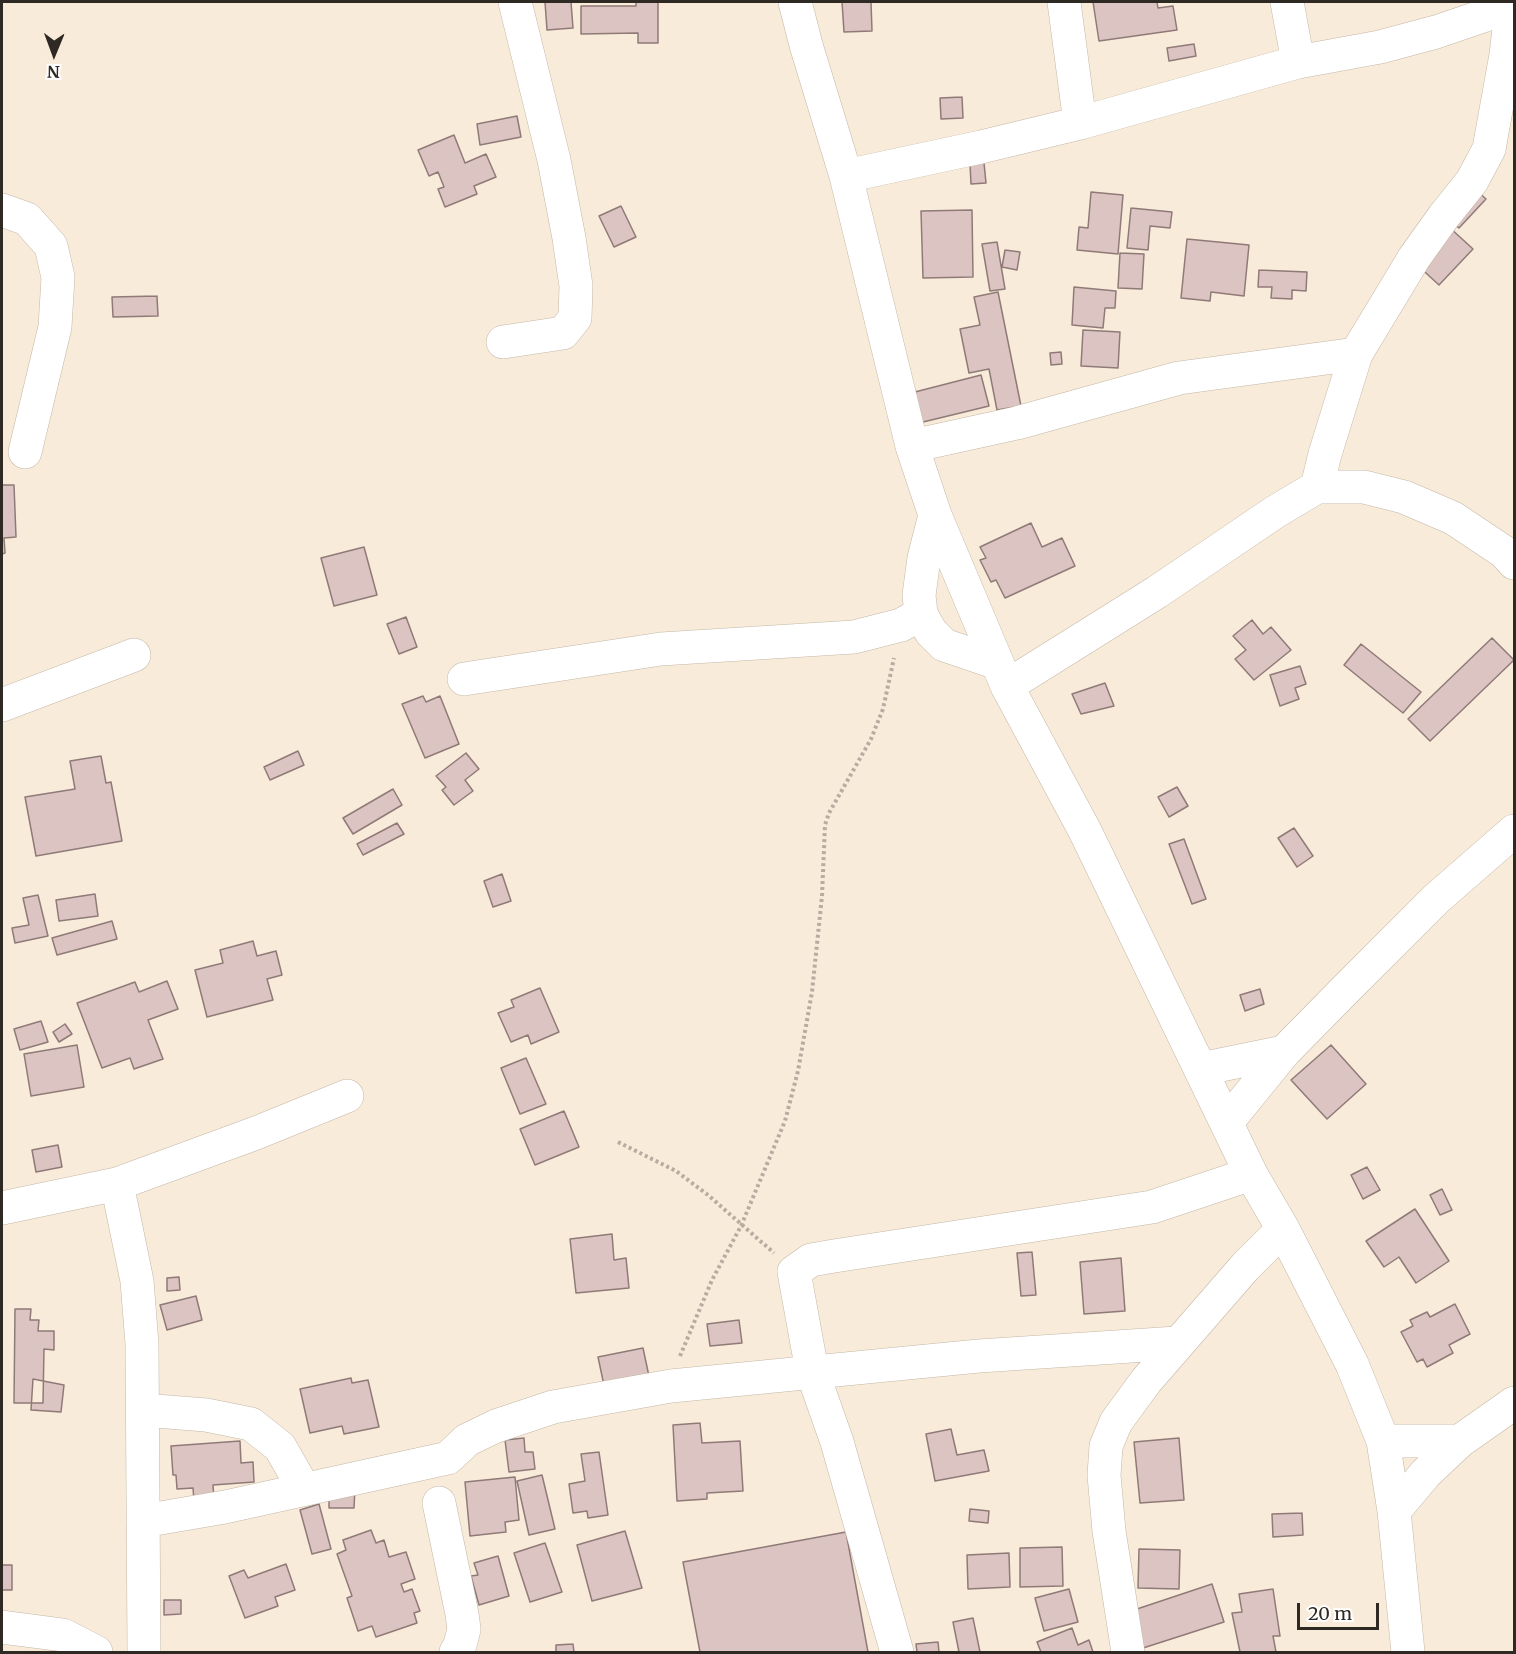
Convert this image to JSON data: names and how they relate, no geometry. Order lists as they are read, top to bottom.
{
  "scale_bar": "20 m",
  "north": "bottom"
}
